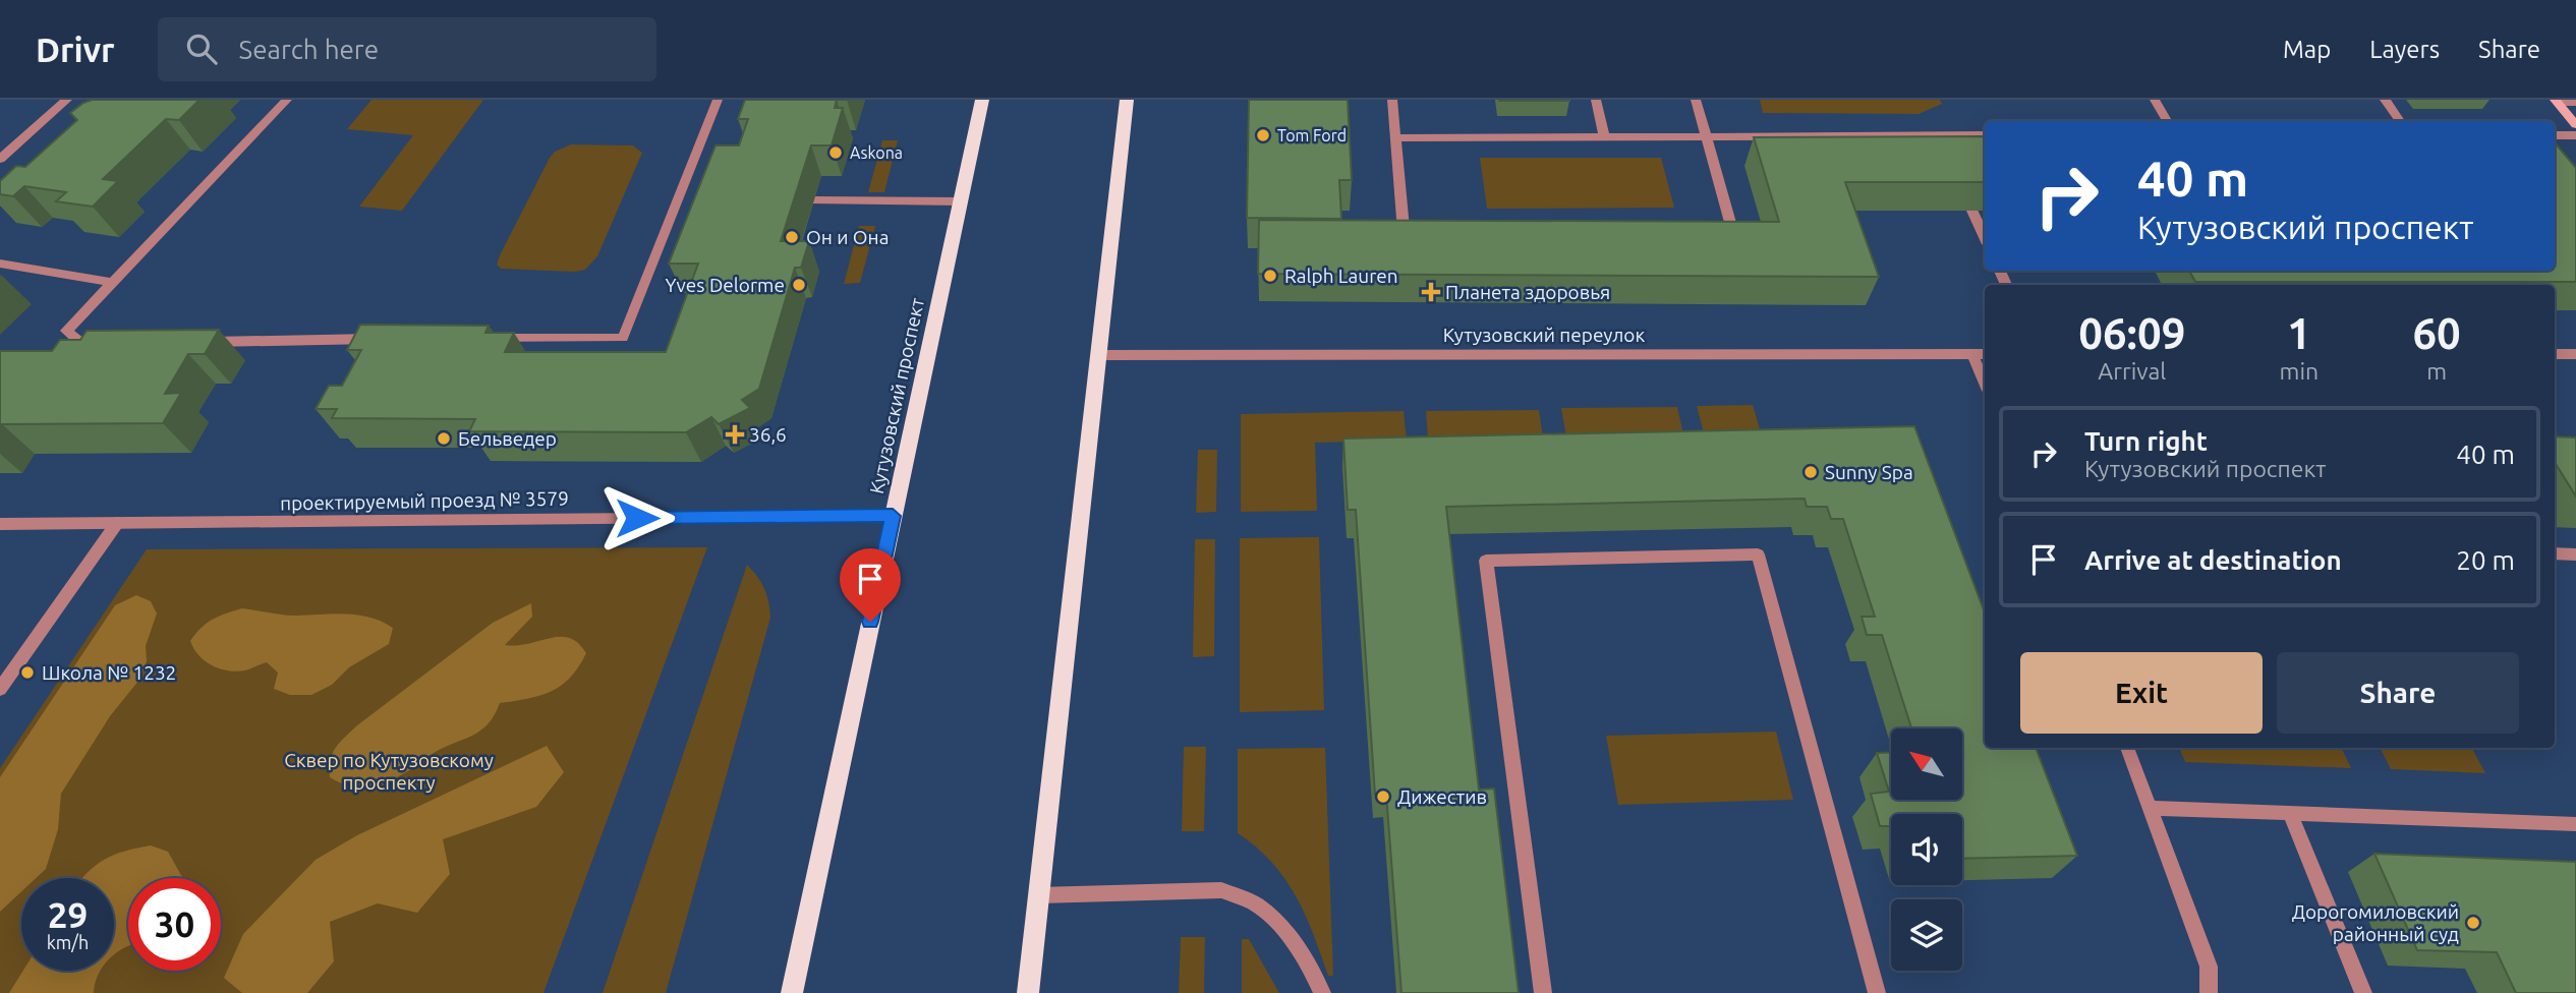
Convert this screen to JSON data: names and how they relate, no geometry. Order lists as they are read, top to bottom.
{
  "streets": {
    "main road": ["Кутузовский проспект"],
    "street": ["Кутузовский переулок", "проектируемый проезд № 3579"]
  },
  "crossings": [
    ["Кутузовский проспект", "проектируемый проезд № 3579"]
  ],
  "parks": ["Сквер по Кутузовскому проспекту"],
  "places": {
    "other": [
      "Tom Ford",
      "Askona",
      "Он и Она",
      "Ralph Lauren",
      "Yves Delorme",
      "Бельведер",
      "Sunny Spa",
      "Школа № 1232",
      "Дижестив",
      "Дорогомиловский районный суд"
    ],
    "health": ["Планета здоровья", "36,6"]
  },
  "north": "top left",
  "page": {
    "header": "Drivr",
    "search": "Search here",
    "nav": ["Map", "Layers", "Share"],
    "turn": ["40 m", "Кутузовский проспект"],
    "eta": [
      "06:09",
      "Arrival",
      "1",
      "min",
      "60",
      "m"
    ],
    "list": [
      {
        "name": "Turn right",
        "note": "Кутузовский проспект",
        "value": "40 m"
      },
      {
        "name": "Arrive at destination",
        "value": "20 m"
      }
    ],
    "buttons": ["Exit", "Share"],
    "speed": "29 km/h",
    "limit": "30"
  }
}
